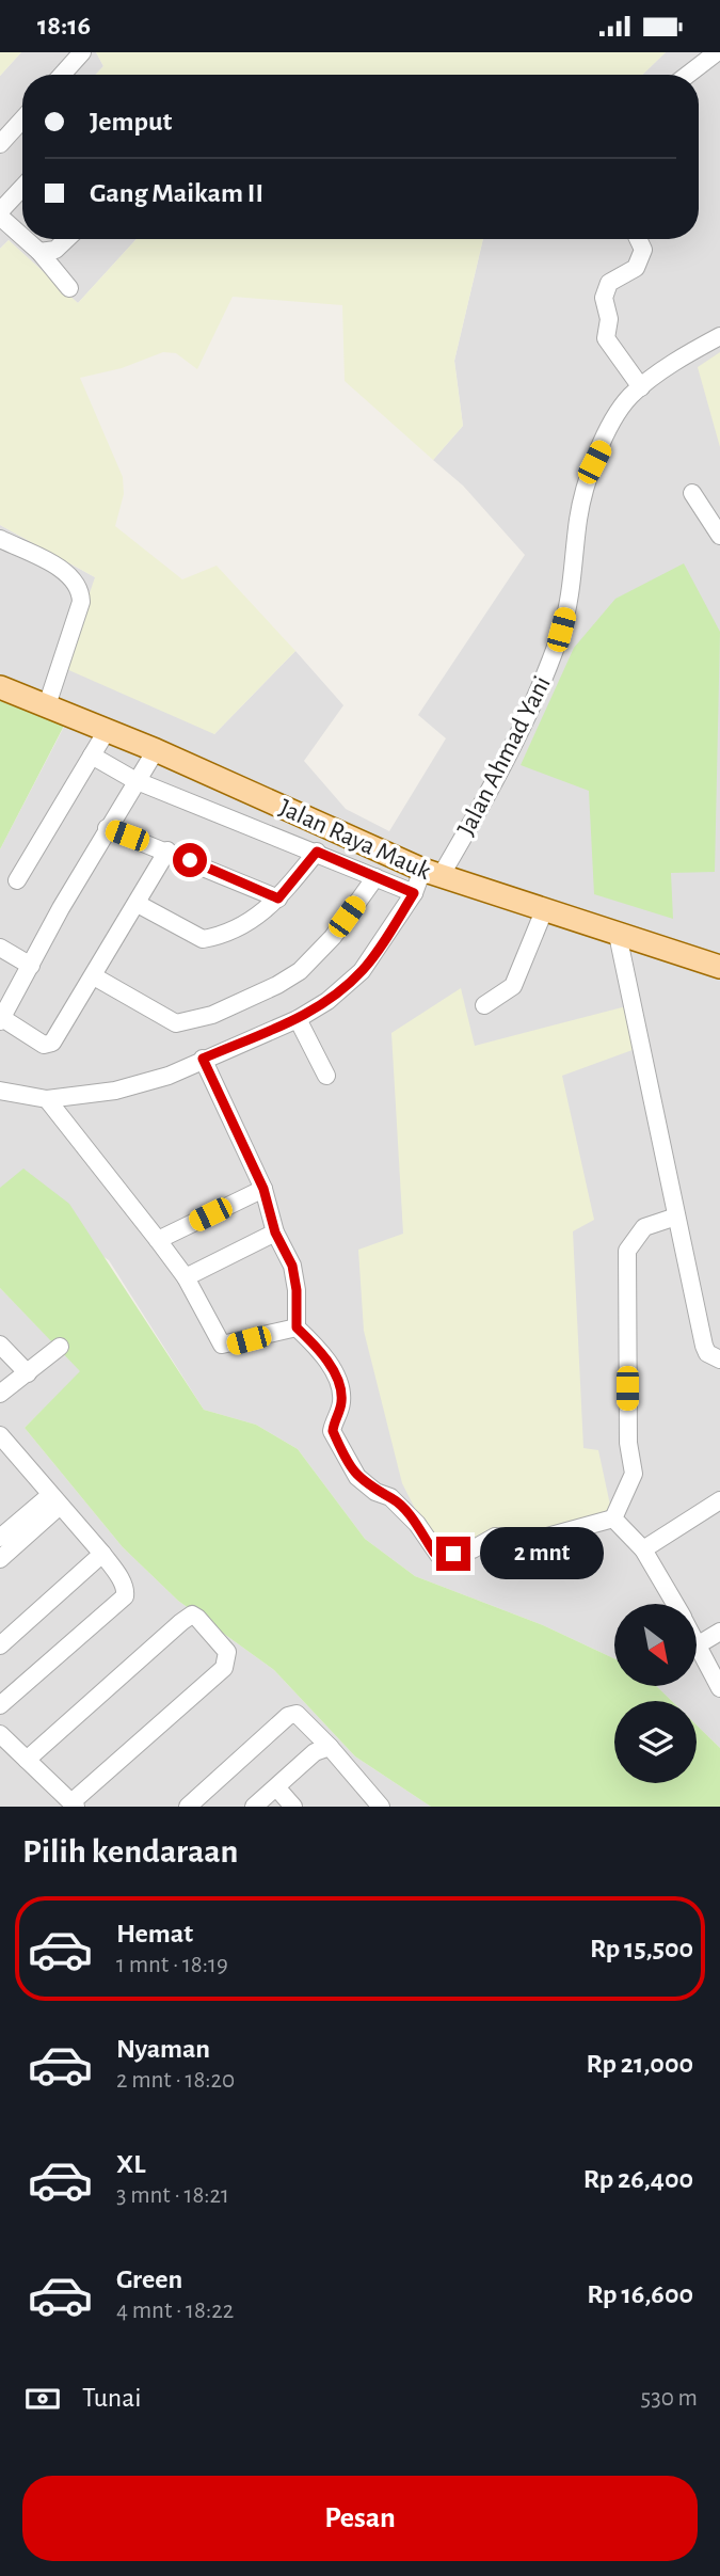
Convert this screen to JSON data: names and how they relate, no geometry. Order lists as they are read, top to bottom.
{
  "streets": {
    "main road": ["Jalan Raya Mauk"],
    "street": ["Jalan Ahmad Yani"]
  },
  "crossings": [
    ["Jalan Ahmad Yani", "Jalan Raya Mauk"]
  ],
  "north": "bottom right",
  "page": {
    "status": "18:16",
    "banner": ["Jemput", "Gang Maikam II"],
    "bubble": "2 mnt",
    "heading": "Pilih kendaraan",
    "list": [
      {
        "name": "Hemat",
        "note": "1 mnt · 18:19",
        "value": "Rp 15,500"
      },
      {
        "name": "Nyaman",
        "note": "2 mnt · 18:20",
        "value": "Rp 21,000"
      },
      {
        "name": "XL",
        "note": "3 mnt · 18:21",
        "value": "Rp 26,400"
      },
      {
        "name": "Green",
        "note": "4 mnt · 18:22",
        "value": "Rp 16,600"
      }
    ],
    "pay": ["Tunai", "530 m"],
    "buttons": "Pesan"
  }
}
